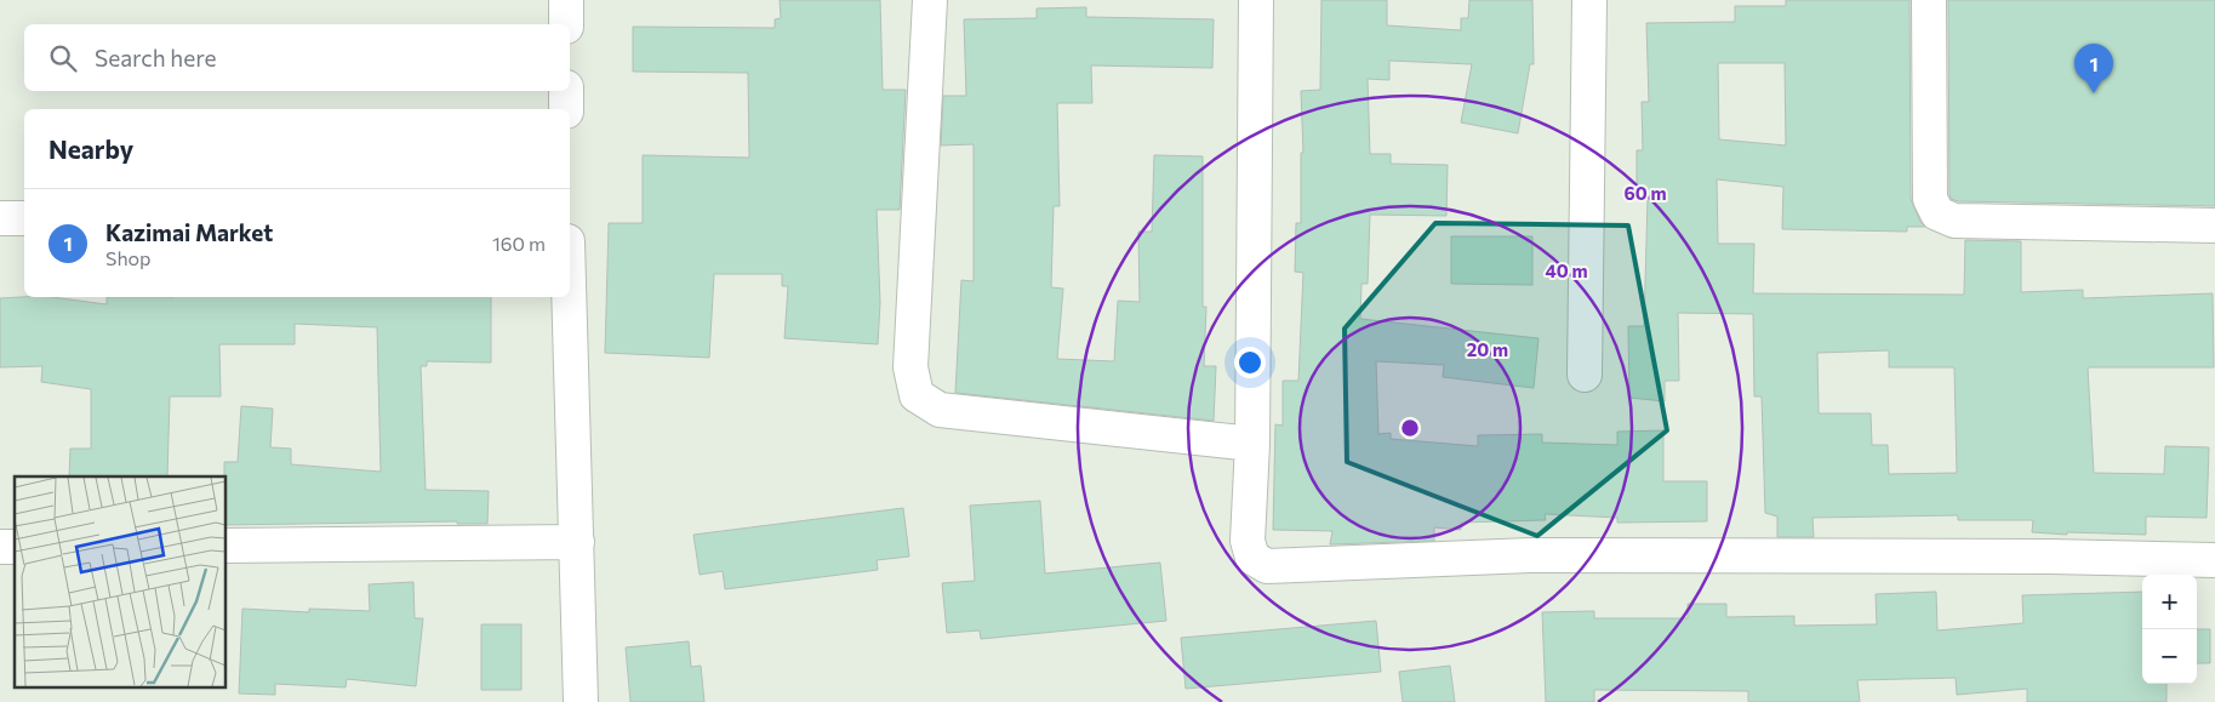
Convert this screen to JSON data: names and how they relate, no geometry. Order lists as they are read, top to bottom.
{
  "page": {
    "search": "Search here",
    "pins": "1",
    "heading": "Nearby",
    "list": [
      {
        "mark": "1",
        "name": "Kazimai Market",
        "note": "Shop",
        "value": "160 m"
      }
    ],
    "map_buttons": ["+", "−"]
  },
  "rings": ["60 m", "40 m", "20 m"]
}
